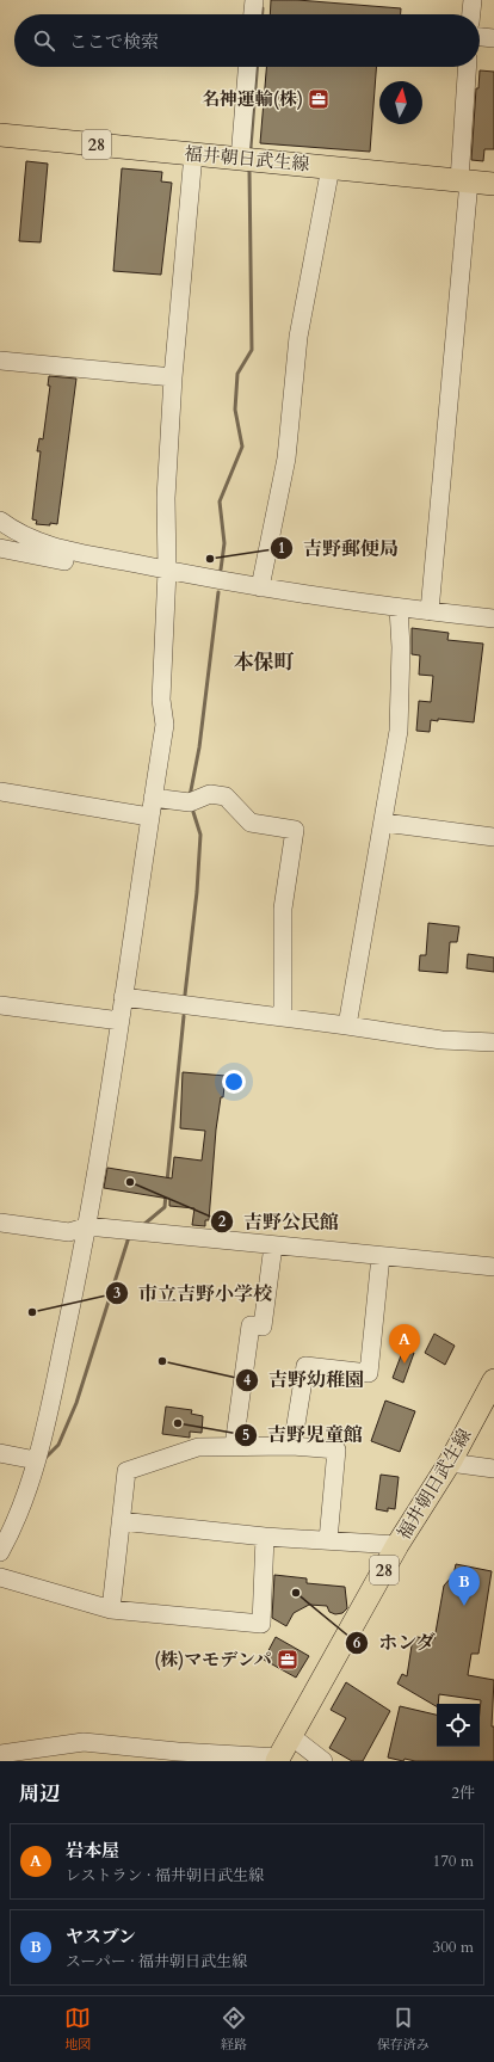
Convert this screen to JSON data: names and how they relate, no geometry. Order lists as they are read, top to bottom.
{
  "streets": {
    "main road": ["28", "福井朝日武生線"]
  },
  "districts": ["本保町"],
  "places": {
    "office": ["名神運輸(株)", "(株)マモデンパ"],
    "other": [
      "吉野郵便局",
      "吉野公民館",
      "市立吉野小学校",
      "吉野幼稚園",
      "吉野児童館",
      "ホンダ"
    ]
  },
  "north": "top",
  "page": {
    "search": "ここで検索",
    "pins": ["A", "B"],
    "heading": ["周辺", "2件"],
    "list": [
      {
        "mark": "A",
        "name": "岩本屋",
        "note": "レストラン · 福井朝日武生線",
        "value": "170 m"
      },
      {
        "mark": "B",
        "name": "ヤスブン",
        "note": "スーパー · 福井朝日武生線",
        "value": "300 m"
      }
    ],
    "nav": ["地図", "経路", "保存済み"]
  }
}
